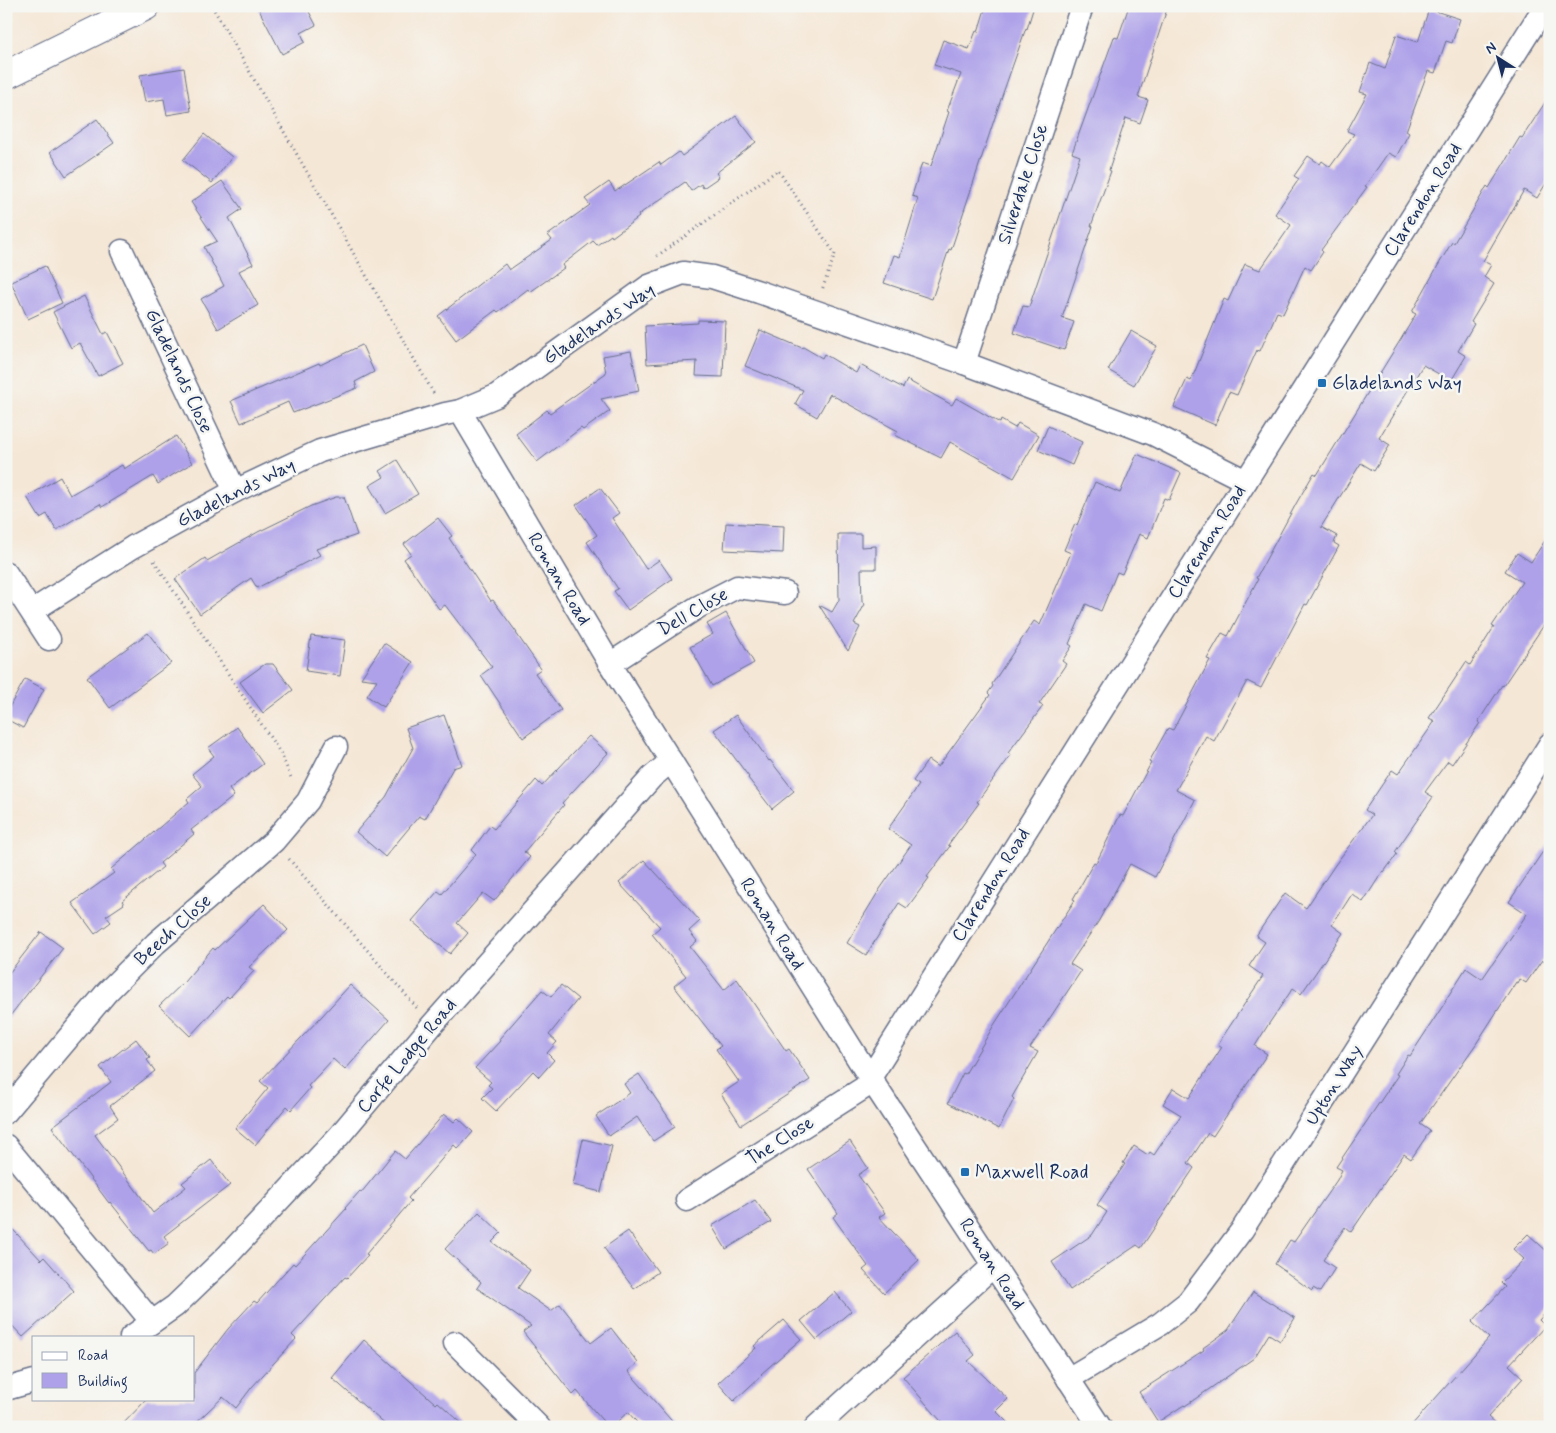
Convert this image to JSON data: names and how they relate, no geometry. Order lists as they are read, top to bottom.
{
  "streets": {
    "street": [
      "Silverdale Close",
      "Clarendon Road",
      "Gladelands Way",
      "Gladelands Close",
      "Roman Road",
      "Dell Close",
      "Beech Close",
      "Corfe Lodge Road",
      "Upton Way",
      "The Close"
    ]
  },
  "crossings": [
    ["Silverdale Close", "Gladelands Way"],
    ["Clarendon Road", "Gladelands Way"],
    ["Clarendon Road", "Roman Road"],
    ["Clarendon Road", "The Close"],
    ["Gladelands Way", "Gladelands Close"],
    ["Gladelands Way", "Roman Road"],
    ["Roman Road", "Dell Close"],
    ["Roman Road", "Corfe Lodge Road"],
    ["Roman Road", "Upton Way"],
    ["Roman Road", "The Close"]
  ],
  "places": {
    "transit": ["Gladelands Way", "Maxwell Road"]
  },
  "legend": ["Road", "Building"],
  "north": "top left"
}
